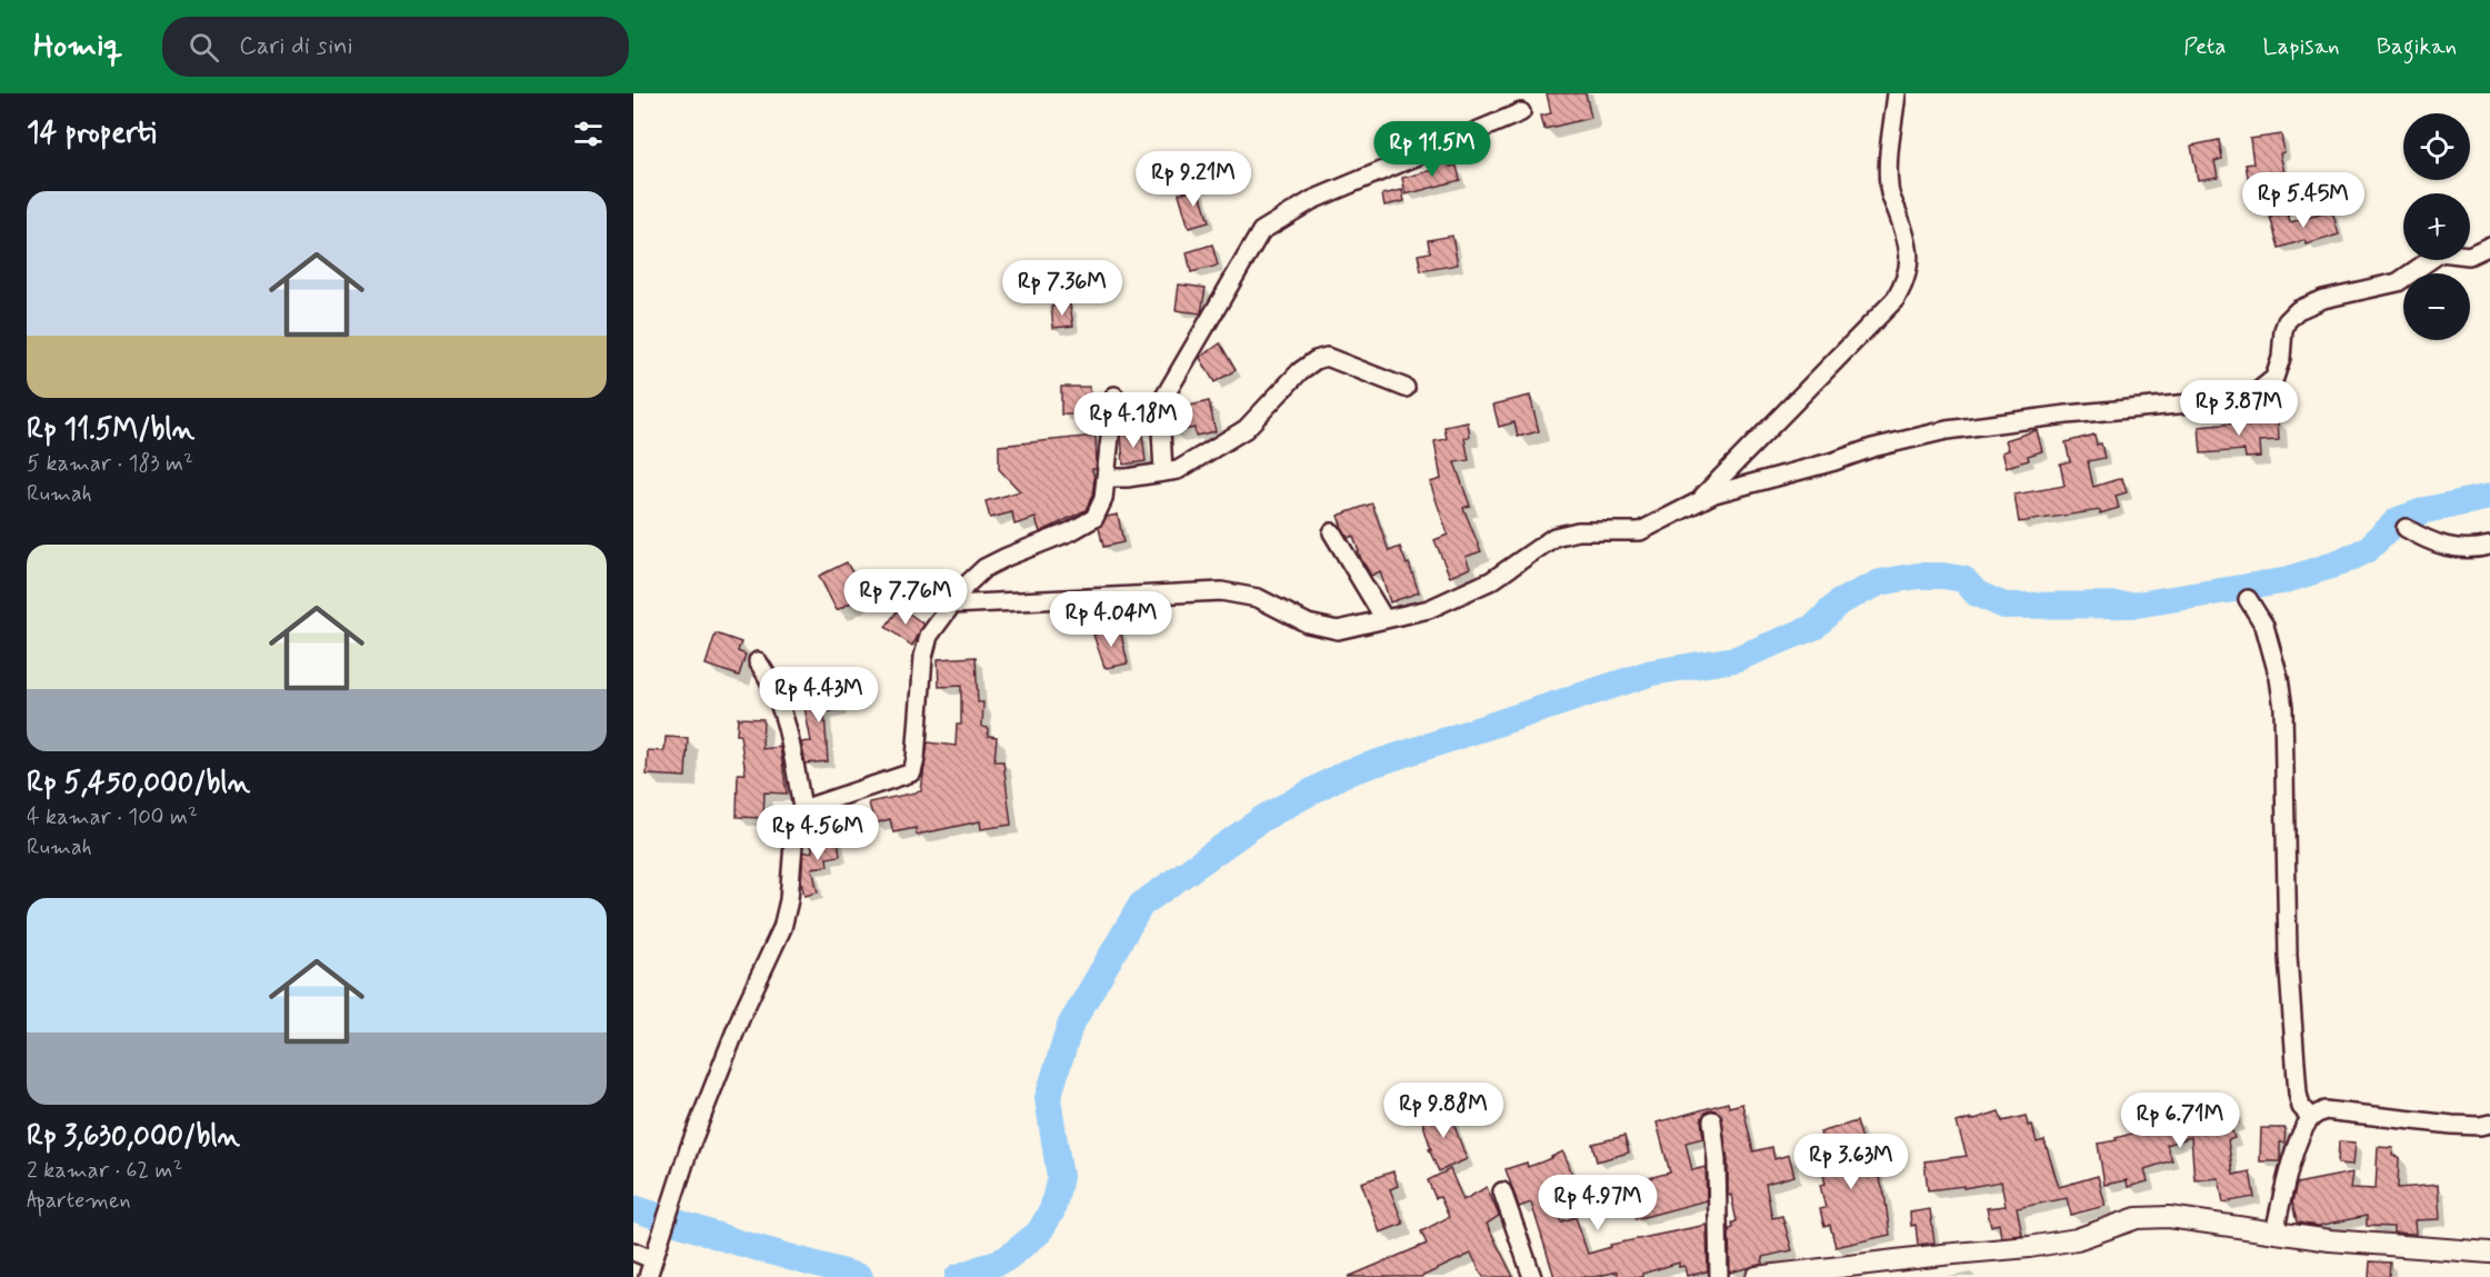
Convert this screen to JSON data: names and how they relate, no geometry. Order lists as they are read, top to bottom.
{
  "page": {
    "header": "Homiq",
    "search": "Cari di sini",
    "nav": ["Peta", "Lapisan", "Bagikan"],
    "heading": "14 properti",
    "map_buttons": ["+", "−"],
    "price": [
      "Rp 11.5M",
      "Rp 9.21M",
      "Rp 5.45M",
      "Rp 7.36M",
      "Rp 3.87M",
      "Rp 4.18M",
      "Rp 7.76M",
      "Rp 4.04M",
      "Rp 4.43M",
      "Rp 4.56M",
      "Rp 9.88M",
      "Rp 6.71M",
      "Rp 3.63M",
      "Rp 4.97M"
    ],
    "list": [
      {
        "name": "Rp 11.5M/bln",
        "note": "5 kamar · 183 m² · Rumah"
      },
      {
        "name": "Rp 5,450,000/bln",
        "note": "4 kamar · 100 m² · Rumah"
      },
      {
        "name": "Rp 3,630,000/bln",
        "note": "2 kamar · 62 m² · Apartemen"
      }
    ]
  }
}
